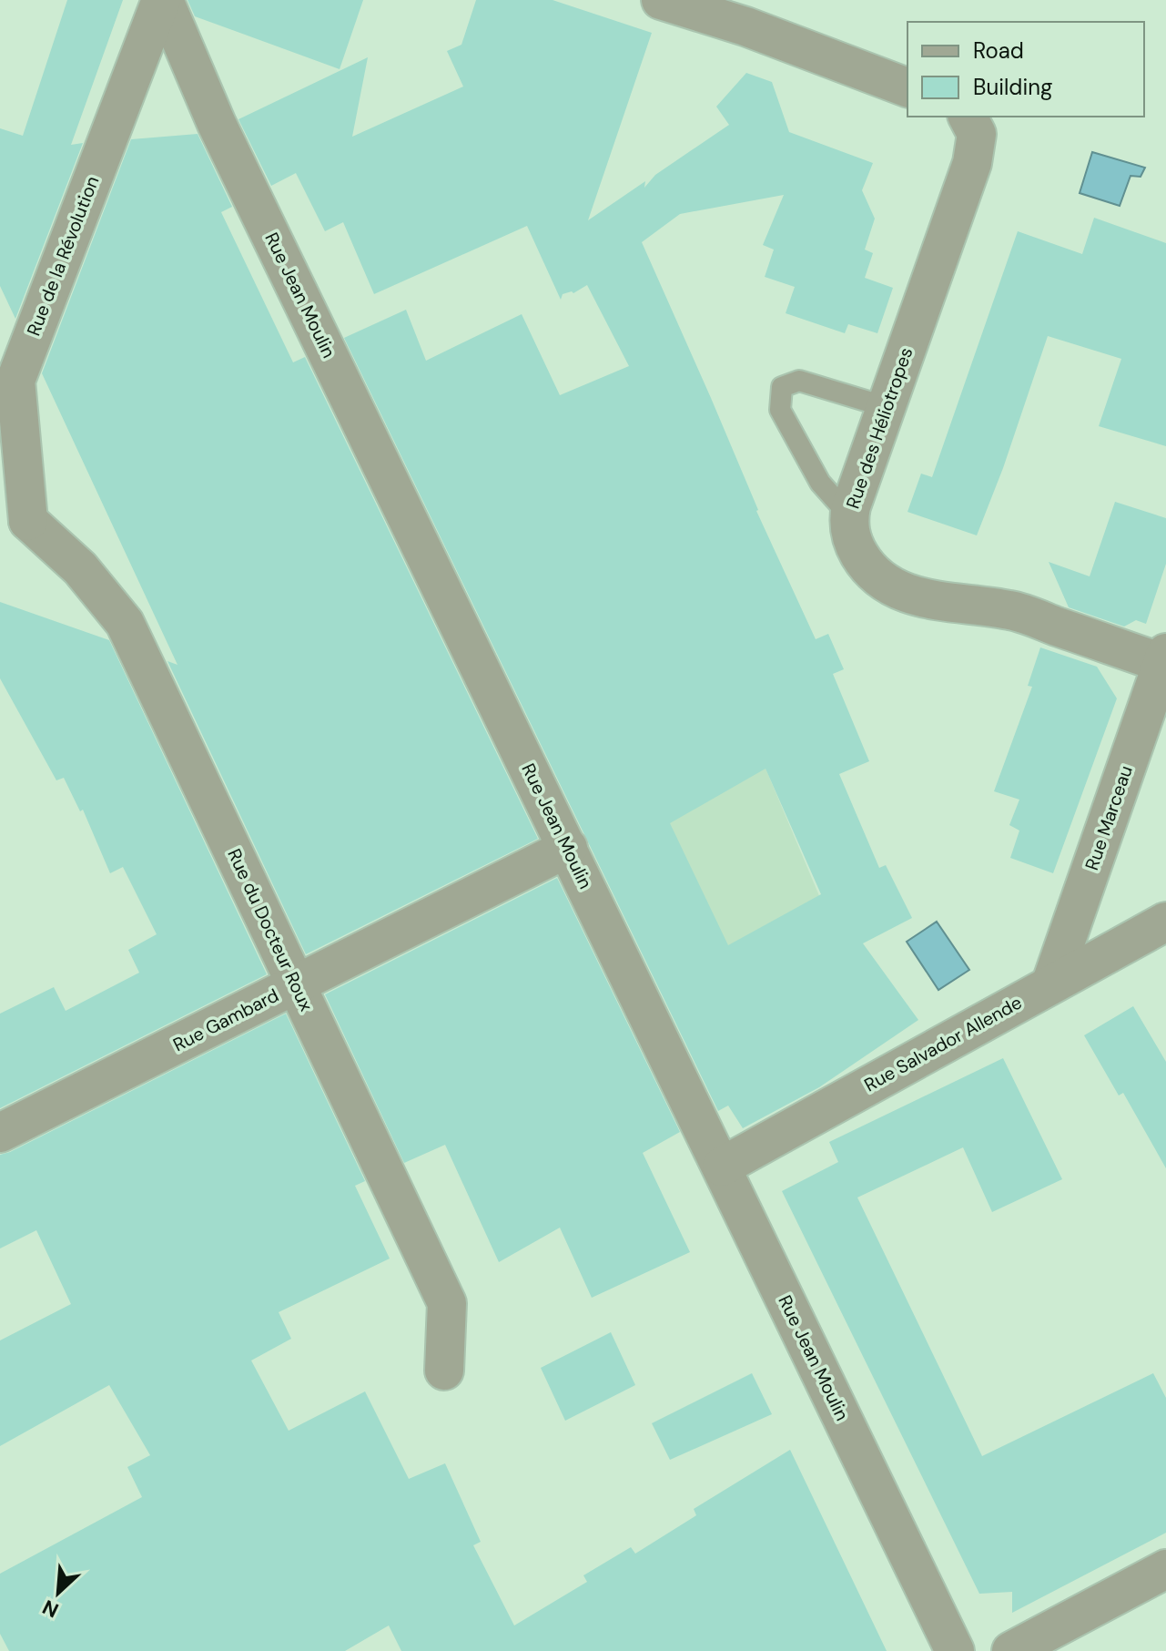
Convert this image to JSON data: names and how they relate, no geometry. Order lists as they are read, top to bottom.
{
  "streets": {
    "street": [
      "Rue de la Révolution",
      "Rue Jean Moulin",
      "Rue des Héliotropes",
      "Rue Marceau",
      "Rue du Docteur Roux",
      "Rue Gambard",
      "Rue Salvador Allende"
    ]
  },
  "crossings": [
    ["Rue de la Révolution", "Rue Jean Moulin"],
    ["Rue de la Révolution", "Rue du Docteur Roux"],
    ["Rue Jean Moulin", "Rue Gambard"],
    ["Rue Jean Moulin", "Rue Salvador Allende"],
    ["Rue des Héliotropes", "Rue Marceau"],
    ["Rue Marceau", "Rue Salvador Allende"],
    ["Rue du Docteur Roux", "Rue Gambard"]
  ],
  "legend": ["Road", "Building"],
  "north": "bottom left"
}
